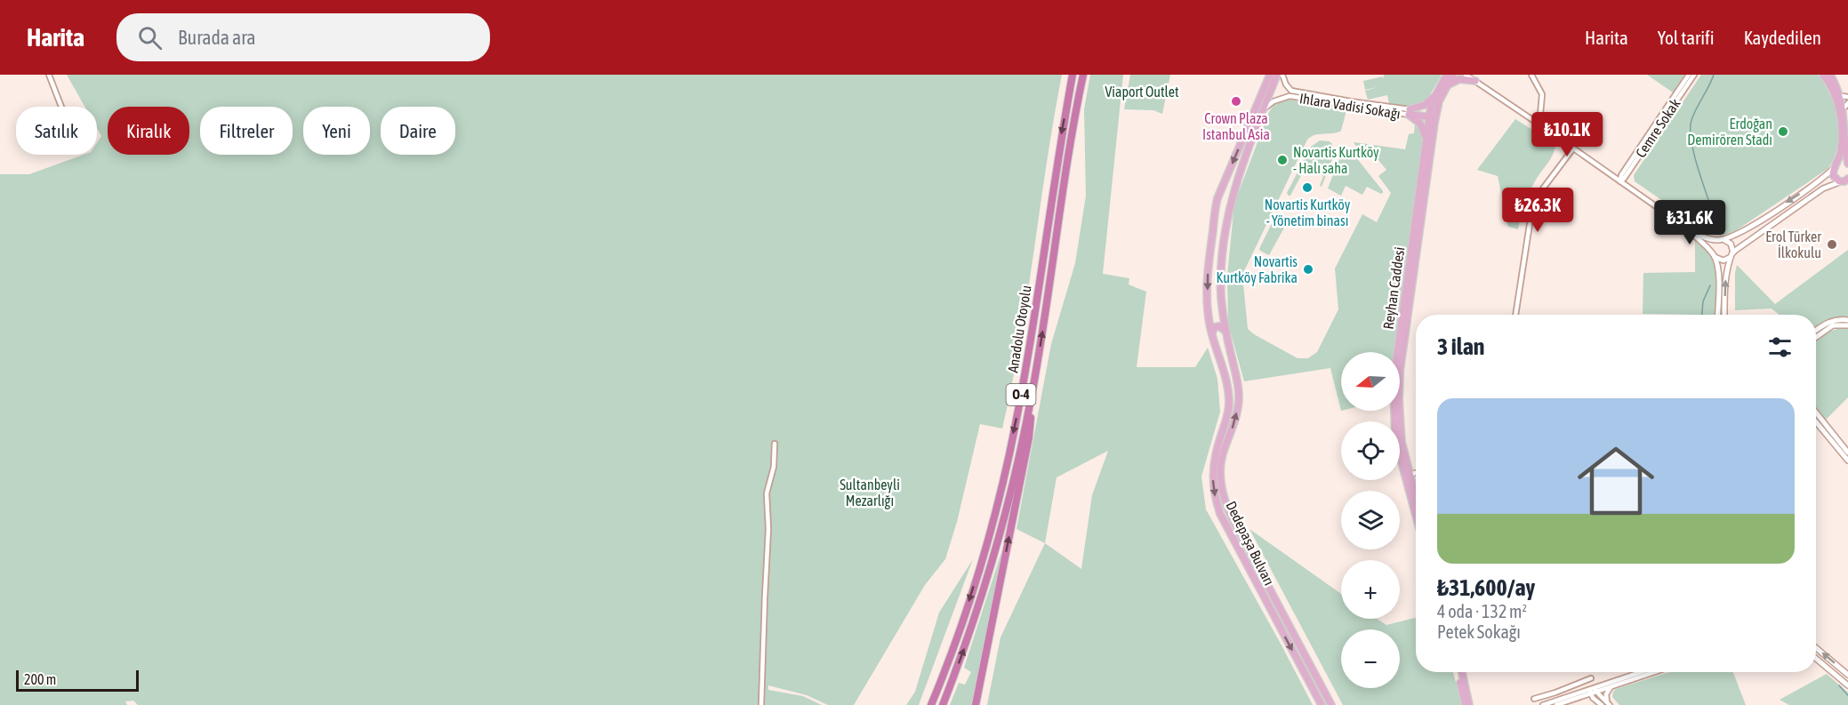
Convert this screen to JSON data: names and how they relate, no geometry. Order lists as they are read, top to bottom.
{
  "streets": {
    "highway": ["Anadolu Otoyolu", "O-4"],
    "main road": ["Reyhan Caddesi", "Dedepaşa Bulvarı"],
    "street": ["Ihlara Vadisi Sokağı", "Cemre Sokak"]
  },
  "crossings": [
    ["Ihlara Vadisi Sokağı", "Dedepaşa Bulvarı"]
  ],
  "parks": ["Viaport Outlet", "Sultanbeyli Mezarlığı"],
  "places": [
    "Crown Plaza Istanbul Asia",
    "Erdoğan Demirören Stadı",
    "Novartis Kurtköy - Halı saha",
    "Novartis Kurtköy - Yönetim binası",
    "Erol Türker İlkokulu",
    "Novartis Kurtköy Fabrika"
  ],
  "scale_bar": "200 m",
  "north": "left",
  "page": {
    "header": "Harita",
    "search": "Burada ara",
    "nav": ["Harita", "Yol tarifi", "Kaydedilen"],
    "chip": [
      "Satılık",
      "Kiralık",
      "Filtreler",
      "Yeni",
      "Daire"
    ],
    "price": ["₺10.1K", "₺26.3K", "₺31.6K"],
    "heading": "3 ilan",
    "map_buttons": ["+", "−"],
    "list": [
      {
        "name": "₺31,600/ay",
        "note": "4 oda · 132 m² · Petek Sokağı"
      }
    ],
    "scale": "200 m"
  }
}
